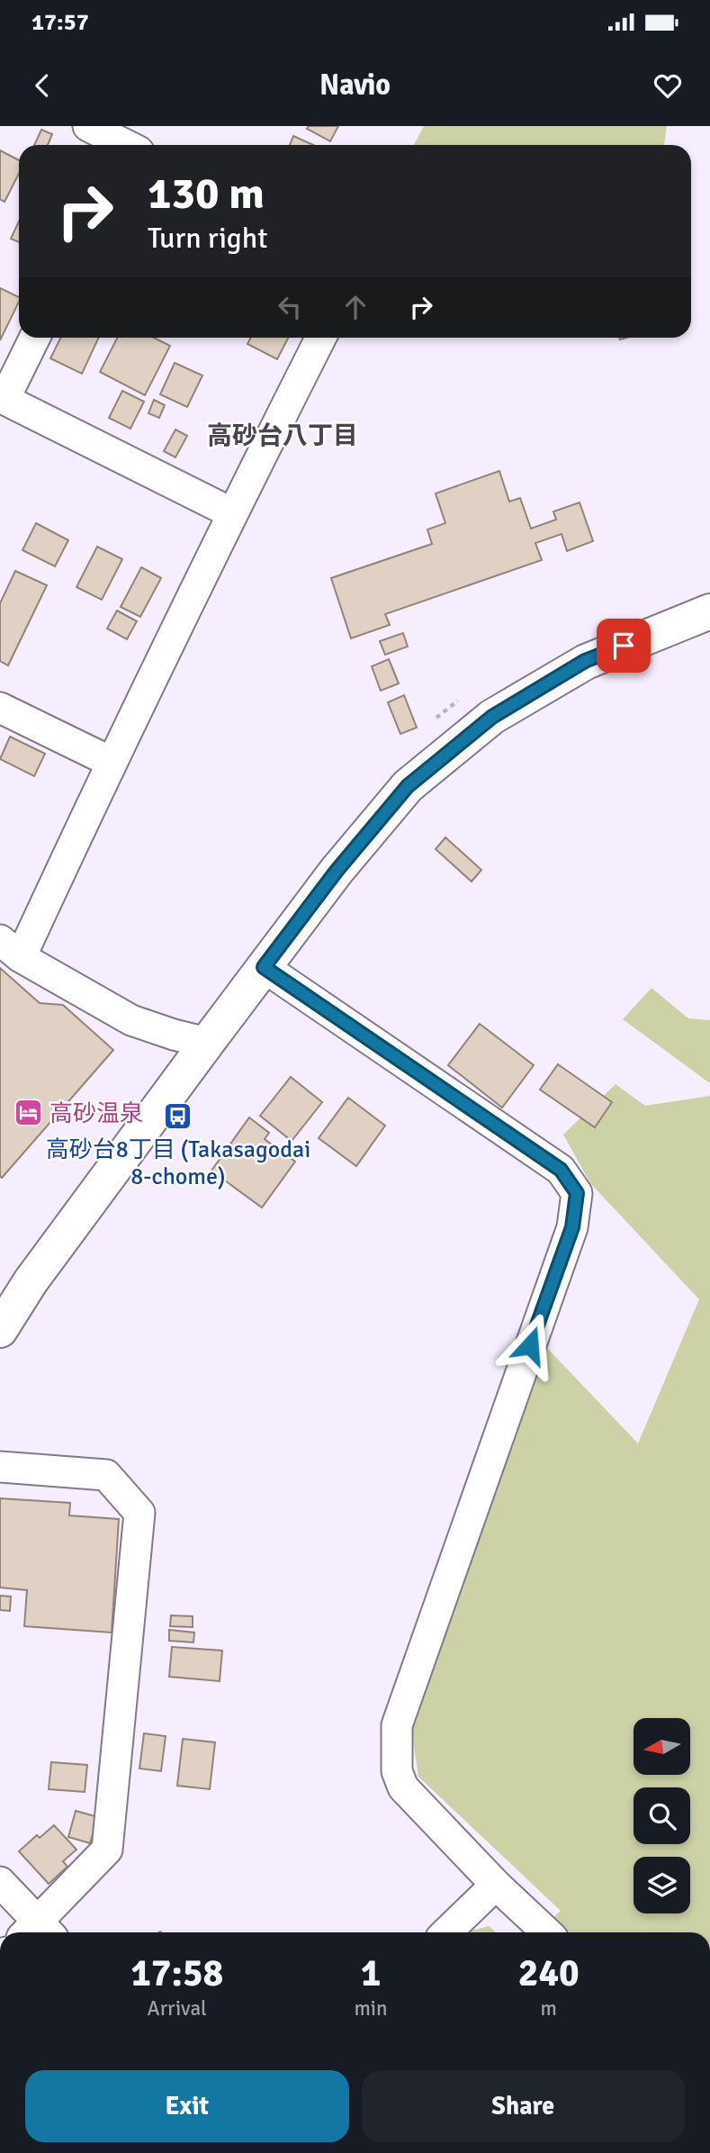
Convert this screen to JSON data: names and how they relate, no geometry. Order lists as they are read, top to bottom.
{
  "districts": ["高砂台八丁目"],
  "places": {
    "hotel": ["高砂温泉"],
    "bus stop": ["高砂台8丁目 (Takasagodai 8-chome)"]
  },
  "north": "left",
  "page": {
    "status": "17:57",
    "header": "Navio",
    "turn": ["130 m", "Turn right"],
    "eta": [
      "17:58",
      "Arrival",
      "1",
      "min",
      "240",
      "m"
    ],
    "buttons": ["Exit", "Share"]
  }
}
